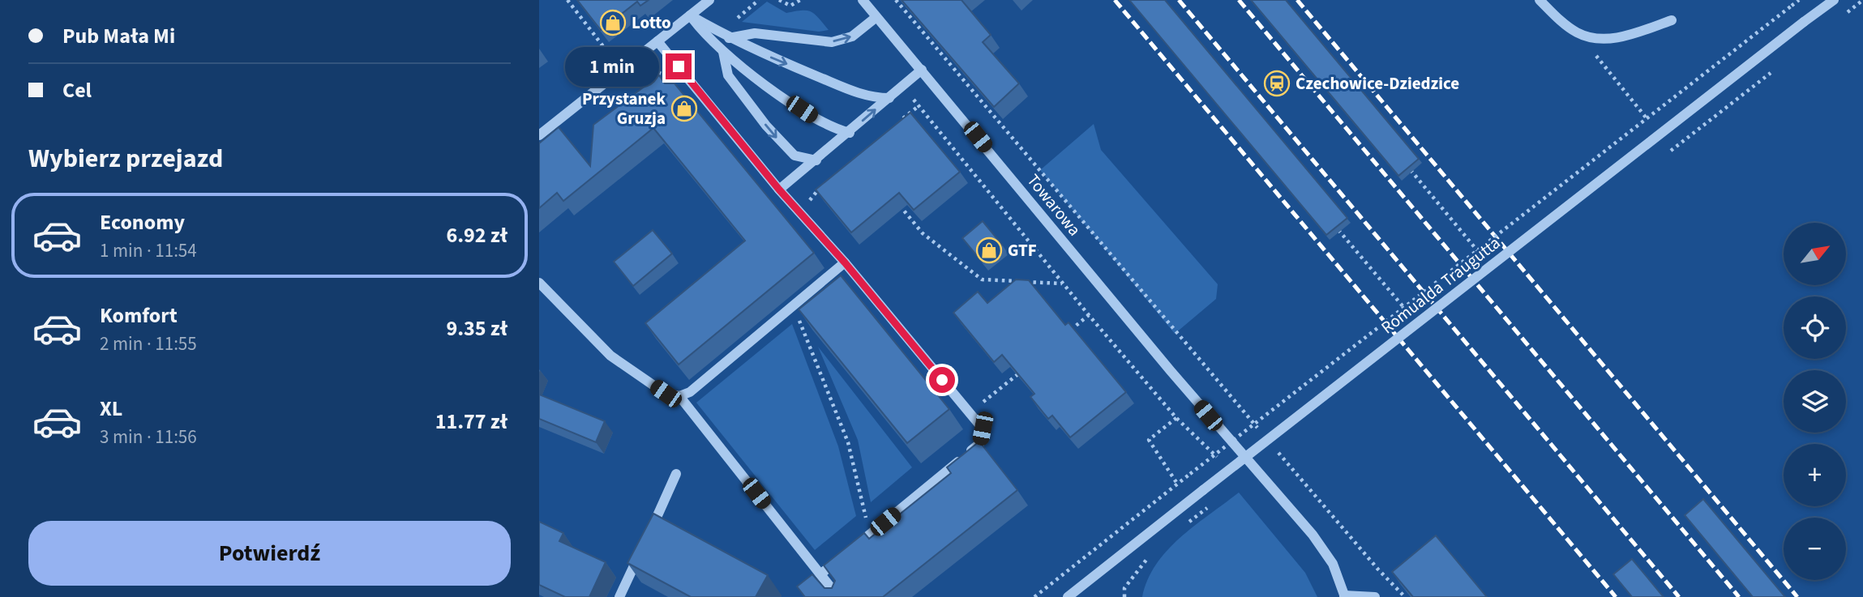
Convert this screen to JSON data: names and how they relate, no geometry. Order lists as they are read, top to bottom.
{
  "streets": {
    "street": ["Towarowa", "Romualda Traugutta"]
  },
  "places": {
    "shop": ["Lotto", "Przystanek Gruzja", "GTF"],
    "station": ["Czechowice-Dziedzice"]
  },
  "north": "top right",
  "page": {
    "banner": ["Pub Mała Mi", "Cel"],
    "bubble": "1 min",
    "heading": "Wybierz przejazd",
    "list": [
      {
        "name": "Economy",
        "note": "1 min · 11:54",
        "value": "6.92 zł"
      },
      {
        "name": "Komfort",
        "note": "2 min · 11:55",
        "value": "9.35 zł"
      },
      {
        "name": "XL",
        "note": "3 min · 11:56",
        "value": "11.77 zł"
      }
    ],
    "map_buttons": ["+", "−"],
    "buttons": "Potwierdź"
  }
}
